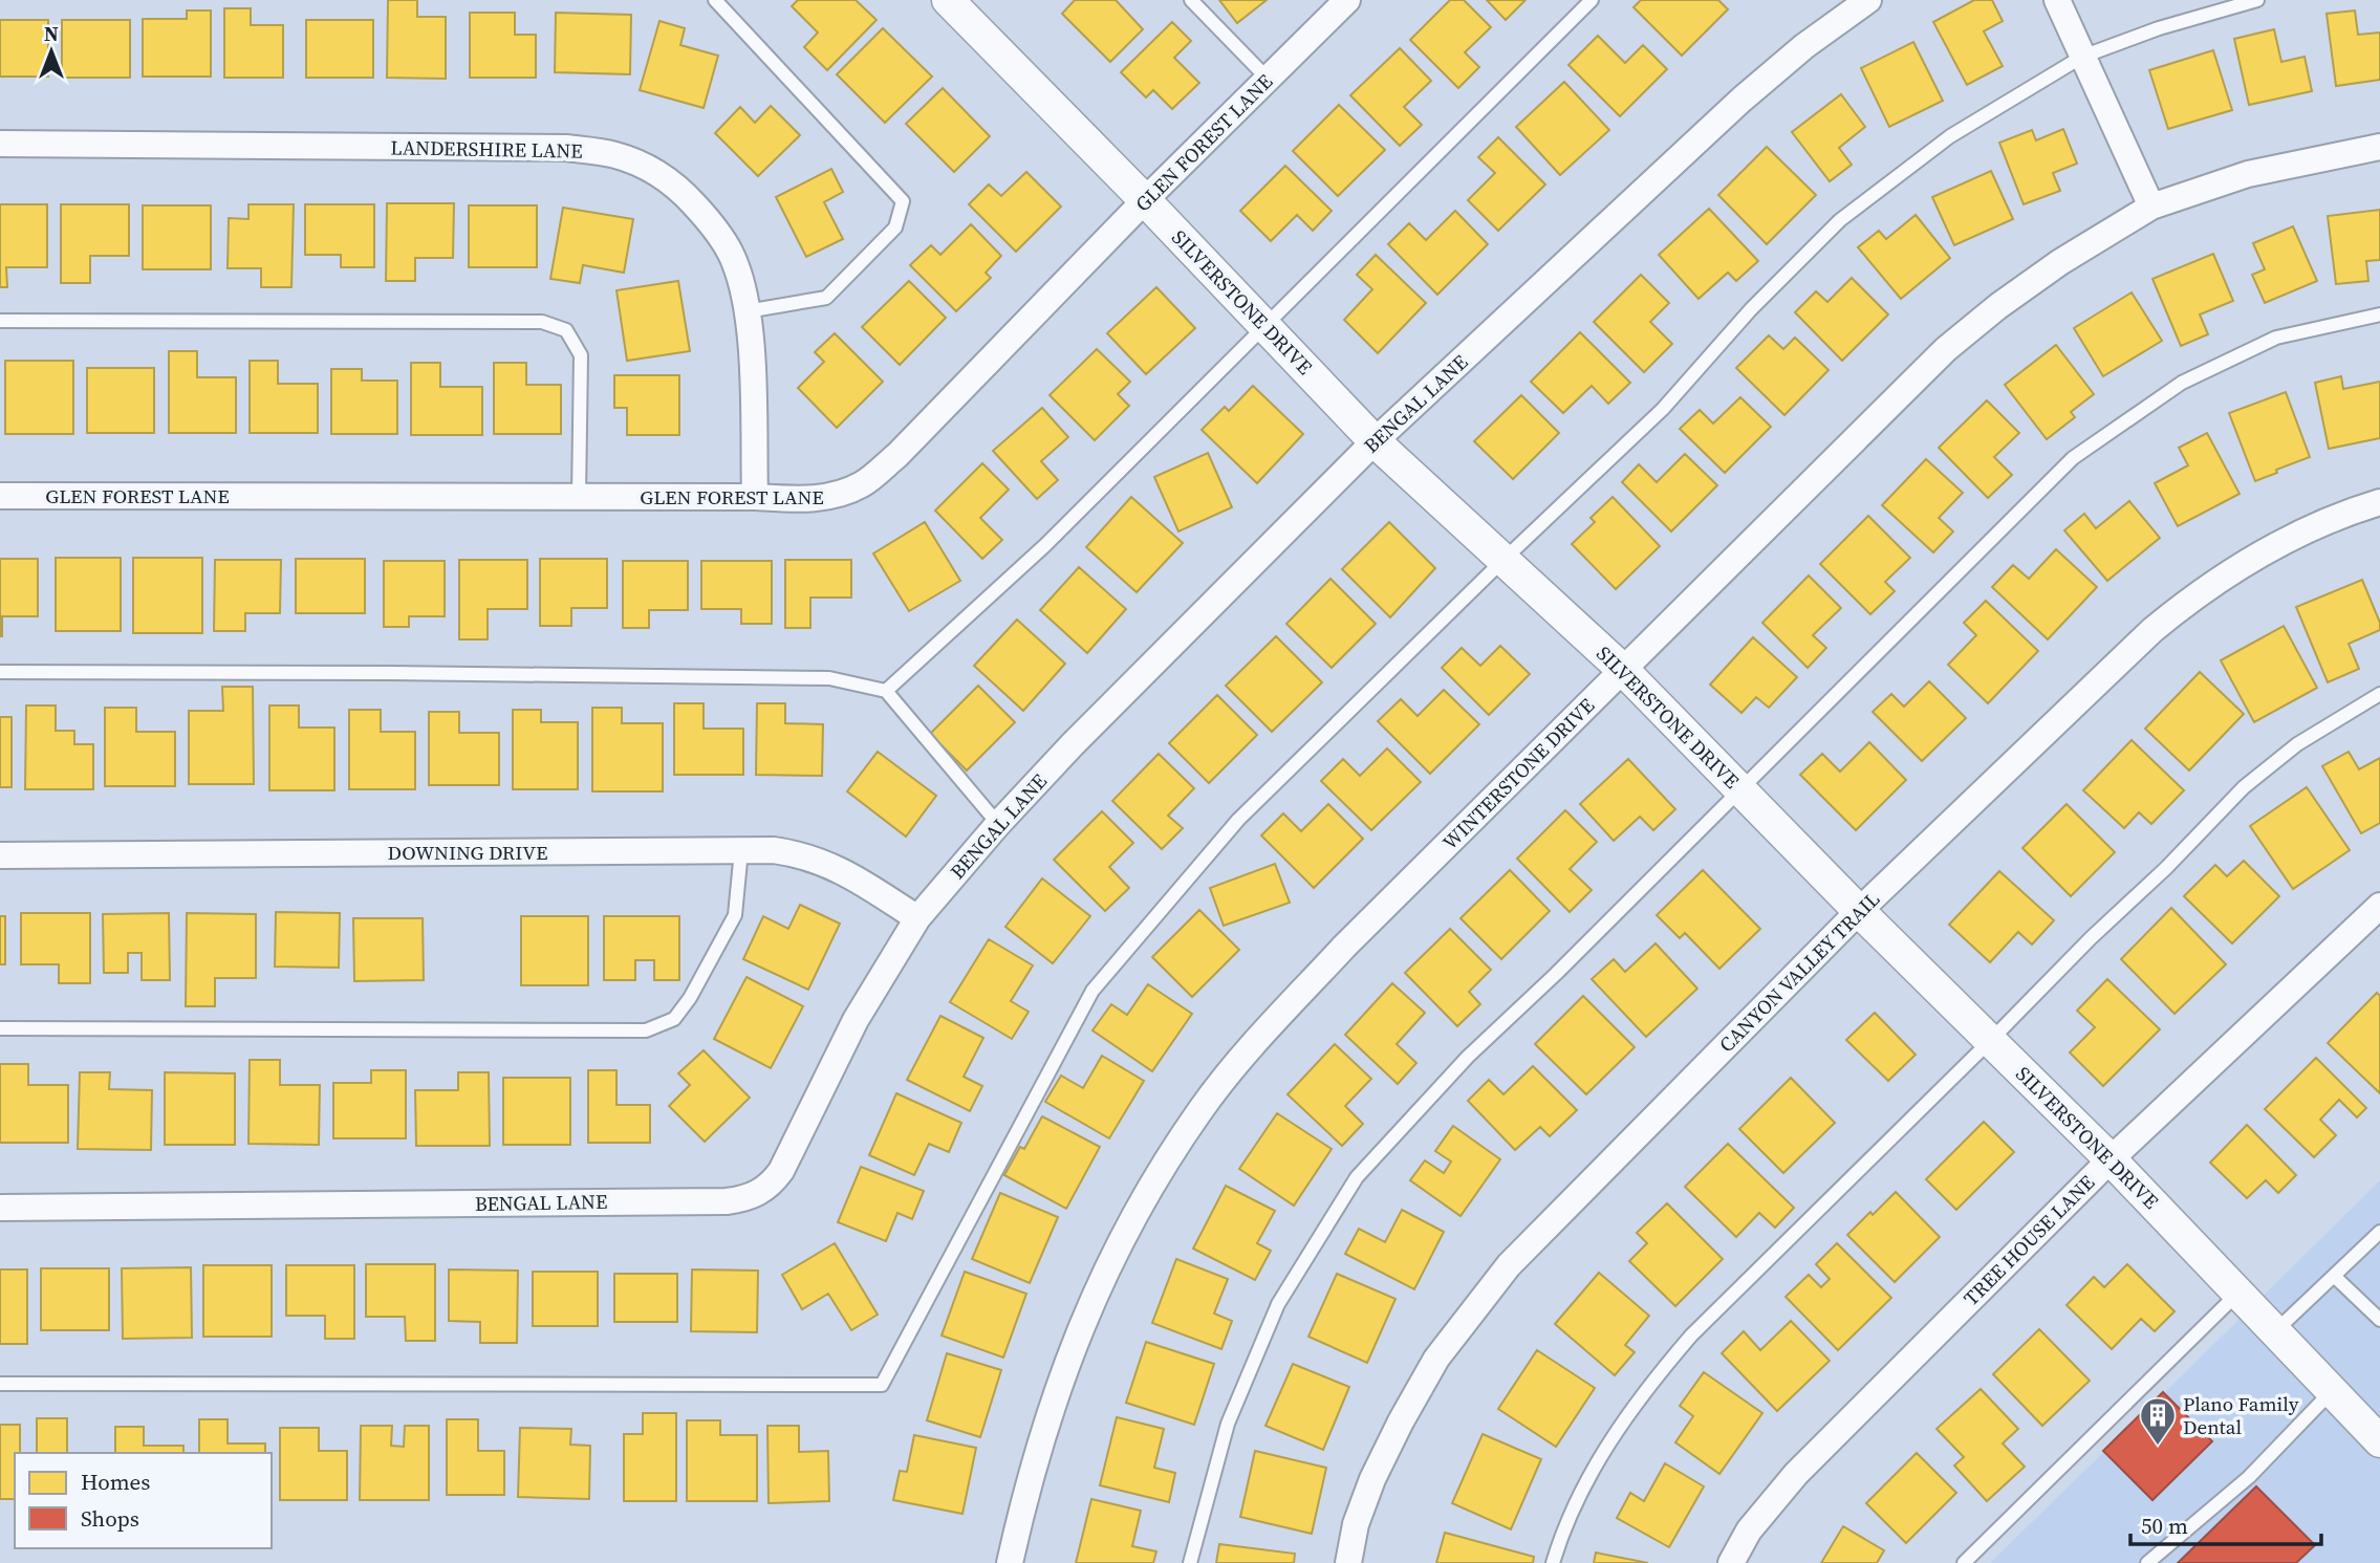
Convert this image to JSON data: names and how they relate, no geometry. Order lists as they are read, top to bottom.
{
  "streets": {
    "street": [
      "GLEN FOREST LANE",
      "LANDERSHIRE LANE",
      "SILVERSTONE DRIVE",
      "BENGAL LANE",
      "WINTERSTONE DRIVE",
      "DOWNING DRIVE",
      "CANYON VALLEY TRAIL",
      "TREE HOUSE LANE"
    ]
  },
  "crossings": [
    ["GLEN FOREST LANE", "LANDERSHIRE LANE"],
    ["GLEN FOREST LANE", "SILVERSTONE DRIVE"],
    ["SILVERSTONE DRIVE", "BENGAL LANE"],
    ["SILVERSTONE DRIVE", "WINTERSTONE DRIVE"],
    ["SILVERSTONE DRIVE", "CANYON VALLEY TRAIL"],
    ["SILVERSTONE DRIVE", "TREE HOUSE LANE"],
    ["BENGAL LANE", "DOWNING DRIVE"]
  ],
  "places": {
    "building": ["Plano Family Dental"]
  },
  "legend": ["Homes", "Shops"],
  "scale_bar": "50 m",
  "north": "top"
}
